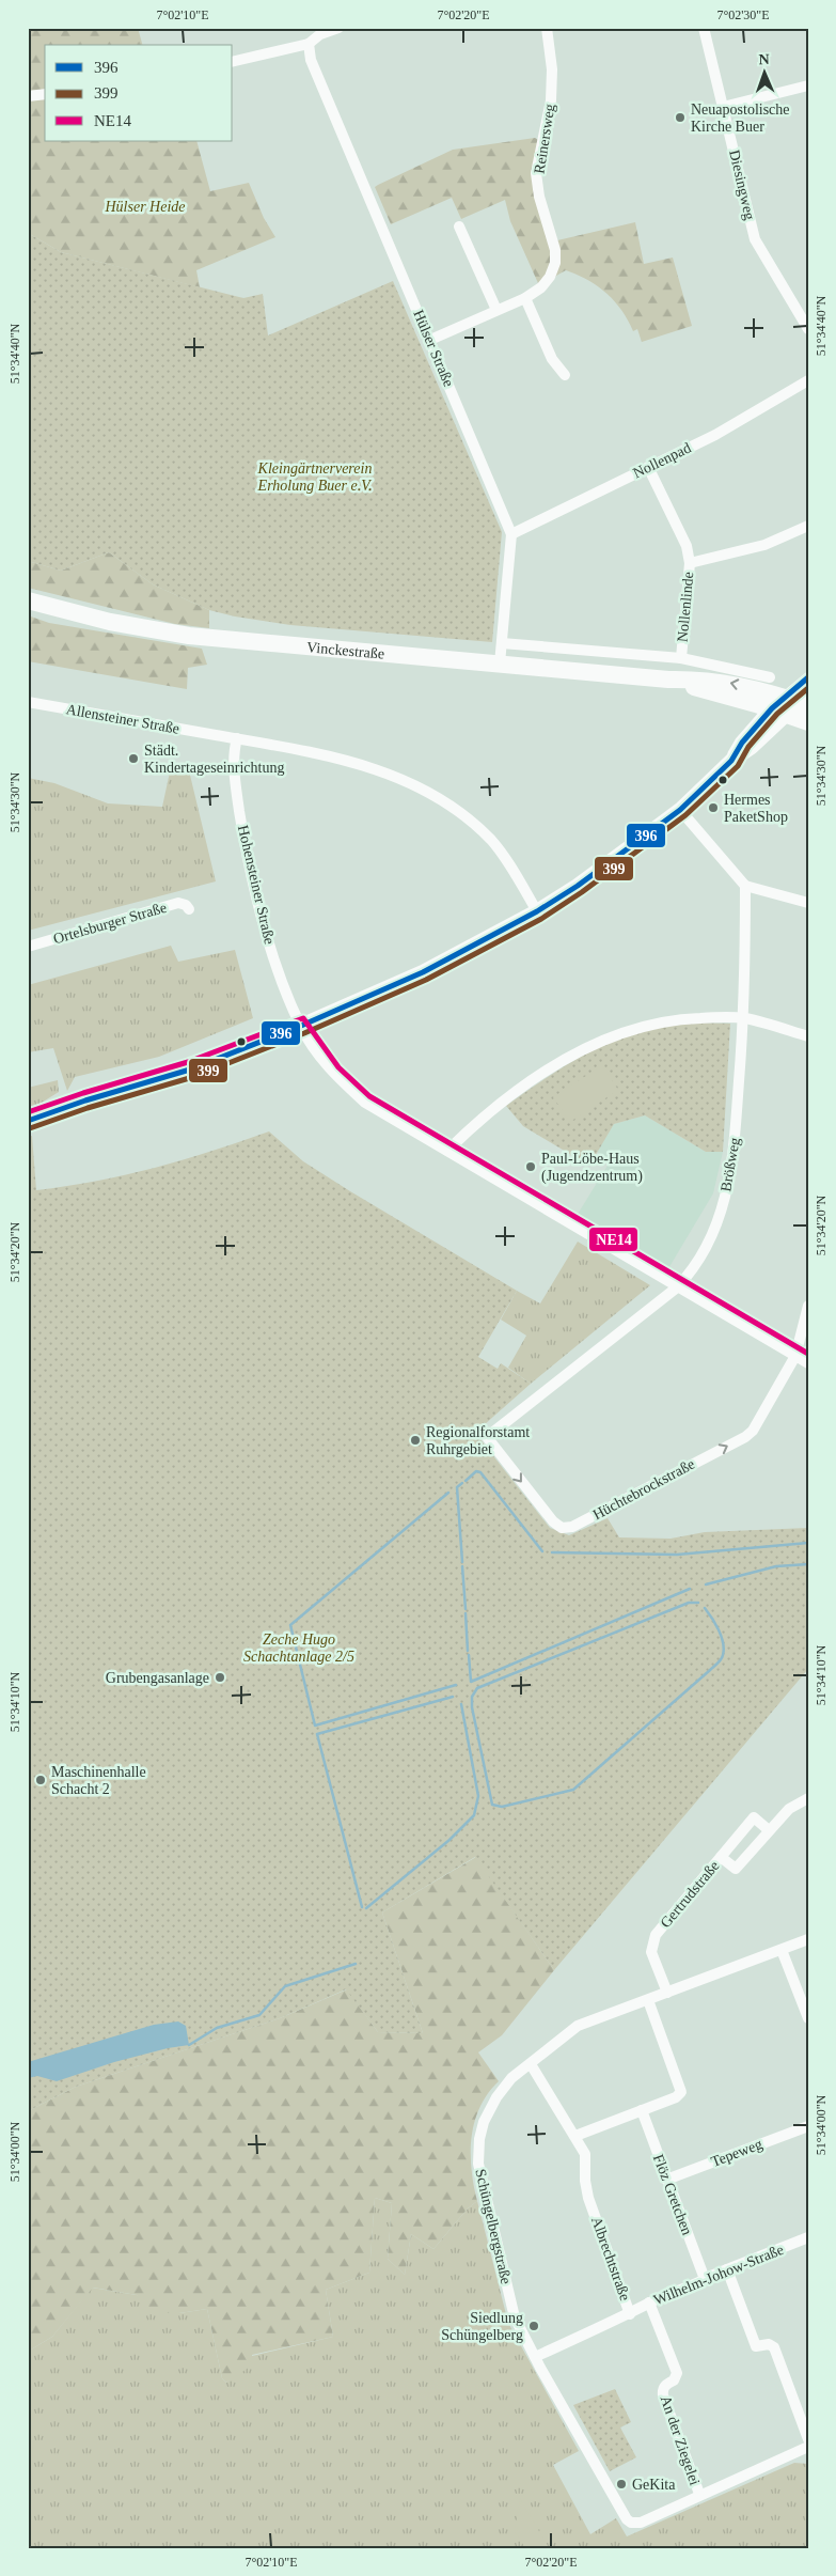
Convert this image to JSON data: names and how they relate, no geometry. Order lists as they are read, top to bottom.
{
  "streets": {
    "main road": ["Vinckestraße"],
    "street": [
      "Reinersweg",
      "Diesingweg",
      "Hülser Straße",
      "Nollenpad",
      "Nollenlinde",
      "Allensteiner Straße",
      "Hohensteiner Straße",
      "Ortelsburger Straße",
      "Brößweg",
      "Hüchtebrockstraße",
      "Gertrudstraße",
      "Tepeweg",
      "Flöz Gretchen",
      "Schüngelbergstraße",
      "Albrechtstraße",
      "Wilhelm-Johow-Straße",
      "An der Ziegelei"
    ]
  },
  "crossings": [
    ["Reinersweg", "Hülser Straße"],
    ["Hülser Straße", "Nollenpad"],
    ["Hülser Straße", "Vinckestraße"],
    ["Nollenpad", "Nollenlinde"],
    ["Allensteiner Straße", "Hohensteiner Straße"],
    ["Hohensteiner Straße", "Brößweg"],
    ["Hohensteiner Straße", "Hüchtebrockstraße"],
    ["Brößweg", "Hüchtebrockstraße"],
    ["Gertrudstraße", "Schüngelbergstraße"],
    ["Tepeweg", "Flöz Gretchen"],
    ["Flöz Gretchen", "Wilhelm-Johow-Straße"],
    ["Schüngelbergstraße", "Albrechtstraße"],
    ["Schüngelbergstraße", "An der Ziegelei"],
    ["Albrechtstraße", "Wilhelm-Johow-Straße"],
    ["Wilhelm-Johow-Straße", "An der Ziegelei"]
  ],
  "parks": ["Hülser Heide", "Kleingärtnerverein Erholung Buer e.V.", "Zeche Hugo Schachtanlage 2/5"],
  "places": [
    "Neuapostolische Kirche Buer",
    "Städt. Kindertageseinrichtung",
    "Hermes PaketShop",
    "Paul-Löbe-Haus (Jugendzentrum)",
    "Regionalforstamt Ruhrgebiet",
    "Grubengasanlage",
    "Maschinenhalle Schacht 2",
    "Siedlung Schüngelberg",
    "GeKita"
  ],
  "lines": ["transit line 396", "transit line 399", "transit line NE14"],
  "legend": ["396", "399", "NE14"],
  "north": "top",
  "coordinates": [
    "7°02'10\"E",
    "7°02'20\"E",
    "7°02'30\"E",
    "51°34'40\"N",
    "51°34'30\"N",
    "51°34'20\"N",
    "51°34'10\"N",
    "51°34'00\"N"
  ]
}
